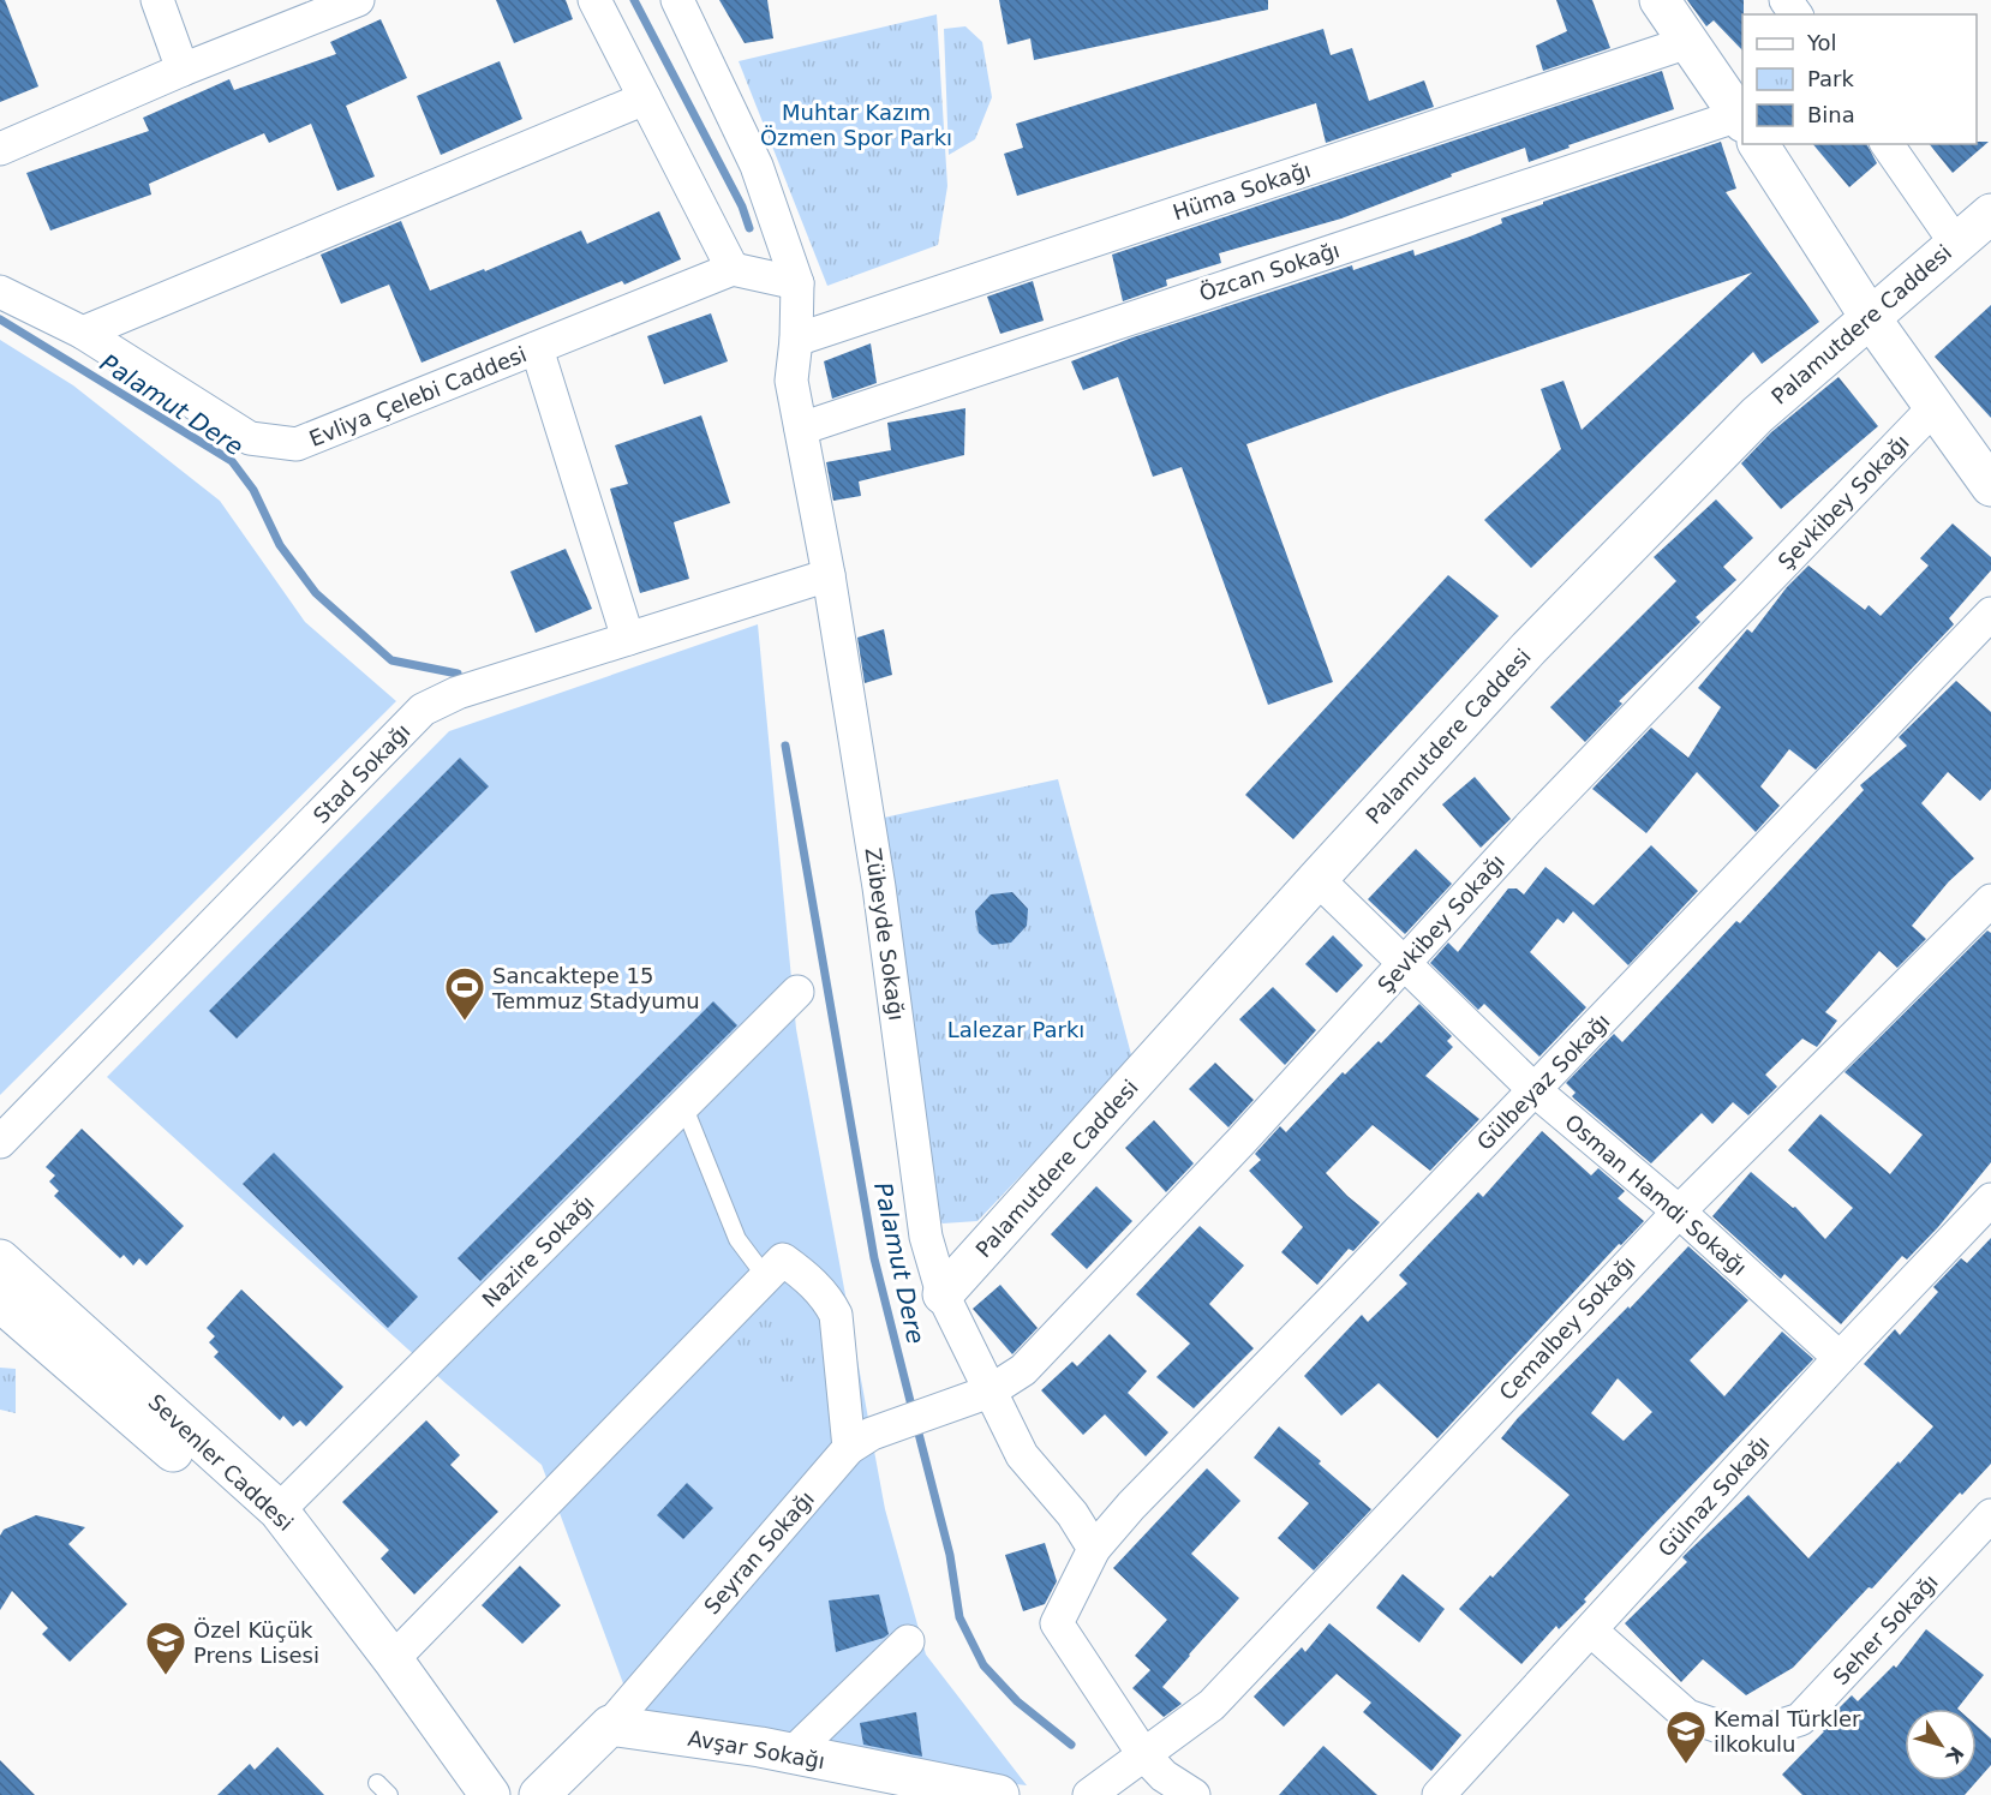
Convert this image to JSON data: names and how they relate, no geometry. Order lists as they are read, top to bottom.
{
  "streets": {
    "street": [
      "Hüma Sokağı",
      "Özcan Sokağı",
      "Palamutdere Caddesi",
      "Evliya Çelebi Caddesi",
      "Şevkibey Sokağı",
      "Stad Sokağı",
      "Zübeyde Sokağı",
      "Gülbeyaz Sokağı",
      "Osman Hamdi Sokağı",
      "Nazire Sokağı",
      "Cemalbey Sokağı",
      "Sevenler Caddesi",
      "Gülnaz Sokağı",
      "Seyran Sokağı",
      "Seher Sokağı",
      "Avşar Sokağı"
    ]
  },
  "crossings": [
    ["Hüma Sokağı", "Zübeyde Sokağı"],
    ["Özcan Sokağı", "Zübeyde Sokağı"],
    ["Palamutdere Caddesi", "Zübeyde Sokağı"],
    ["Palamutdere Caddesi", "Osman Hamdi Sokağı"],
    ["Şevkibey Sokağı", "Zübeyde Sokağı"],
    ["Şevkibey Sokağı", "Osman Hamdi Sokağı"],
    ["Şevkibey Sokağı", "Seyran Sokağı"],
    ["Stad Sokağı", "Zübeyde Sokağı"],
    ["Zübeyde Sokağı", "Gülbeyaz Sokağı"],
    ["Gülbeyaz Sokağı", "Osman Hamdi Sokağı"],
    ["Osman Hamdi Sokağı", "Cemalbey Sokağı"],
    ["Osman Hamdi Sokağı", "Gülnaz Sokağı"],
    ["Nazire Sokağı", "Sevenler Caddesi"],
    ["Gülnaz Sokağı", "Seher Sokağı"],
    ["Seyran Sokağı", "Avşar Sokağı"]
  ],
  "water": ["Palamut Dere"],
  "parks": ["Muhtar Kazım Özmen Spor Parkı", "Lalezar Parkı"],
  "places": {
    "sports": ["Sancaktepe 15 Temmuz Stadyumu"],
    "school or university": ["Özel Küçük Prens Lisesi", "Kemal Türkler ilkokulu"]
  },
  "legend": ["Yol", "Park", "Bina"],
  "north": "bottom right"
}
